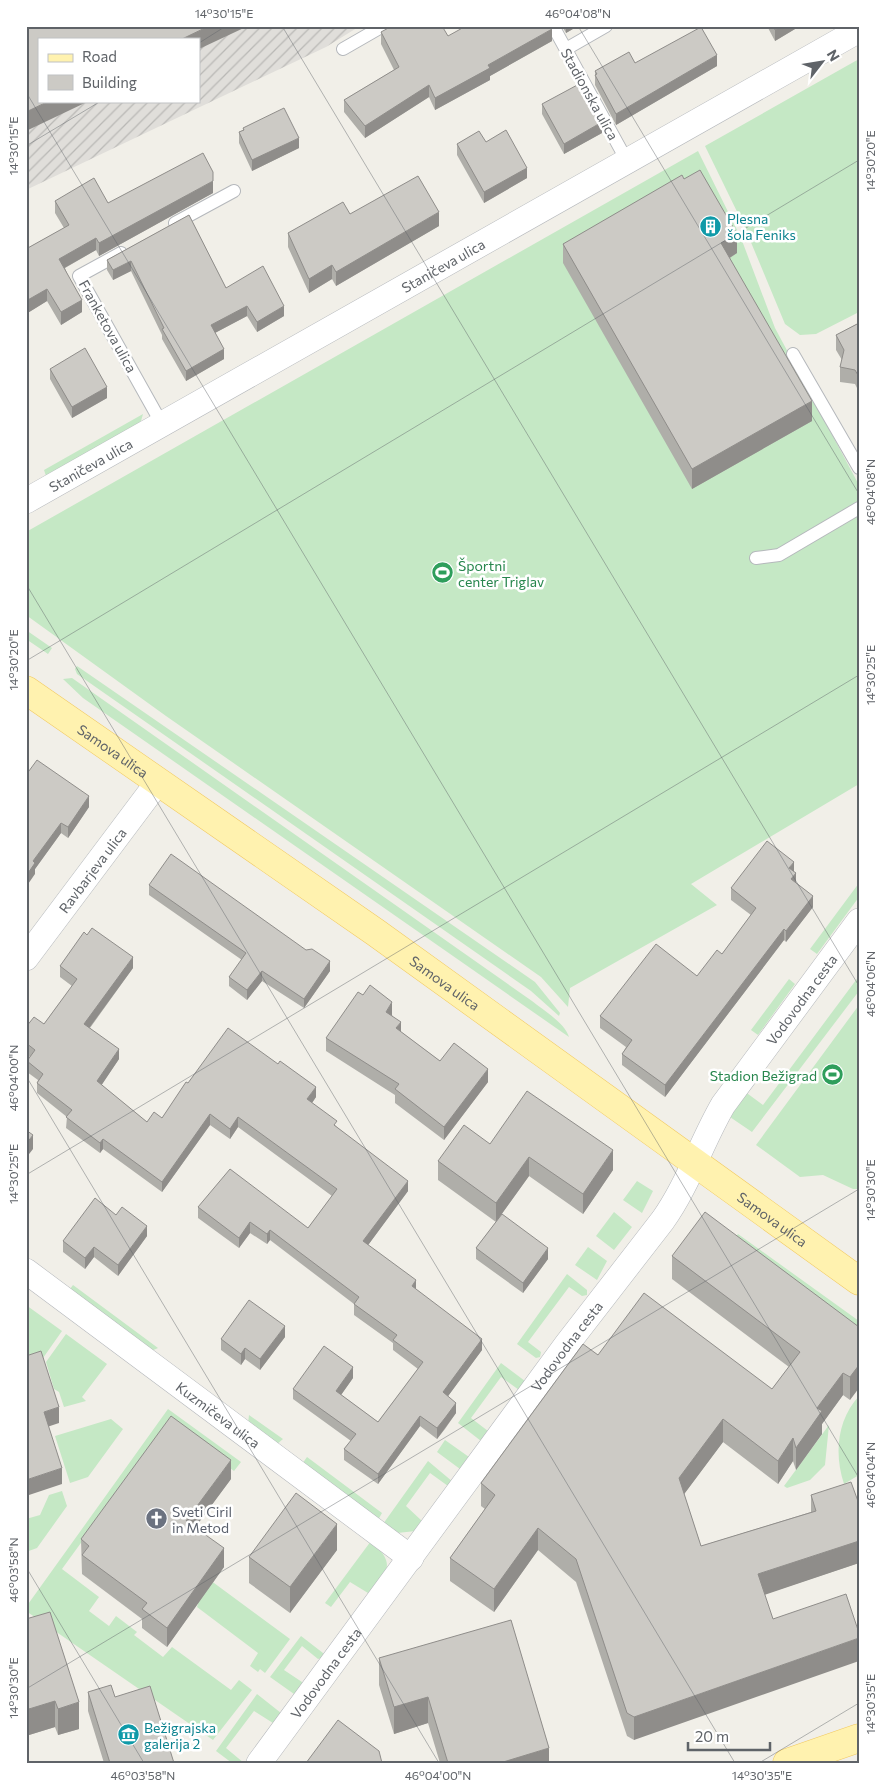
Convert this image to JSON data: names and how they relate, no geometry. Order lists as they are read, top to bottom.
{
  "streets": {
    "main road": ["Samova ulica"],
    "street": [
      "Staničeva ulica",
      "Ravbarjeva ulica",
      "Vodovodna cesta",
      "Kuzmičeva ulica"
    ],
    "lane": ["Stadionska ulica", "Franketova ulica"]
  },
  "crossings": [
    ["Stadionska ulica", "Staničeva ulica"],
    ["Staničeva ulica", "Franketova ulica"],
    ["Samova ulica", "Ravbarjeva ulica"],
    ["Samova ulica", "Vodovodna cesta"],
    ["Vodovodna cesta", "Kuzmičeva ulica"]
  ],
  "places": {
    "building": ["Plesna šola Feniks"],
    "sports": ["Športni center Triglav", "Stadion Bežigrad"],
    "church": ["Sveti Ciril in Metod"],
    "museum": ["Bežigrajska galerija 2"]
  },
  "legend": ["Road", "Building"],
  "scale_bar": "20 m",
  "north": "top right",
  "coordinates": [
    "14°30'15\"E",
    "46°04'08\"N",
    "14°30'20\"E",
    "14°30'25\"E",
    "46°04'06\"N",
    "46°04'00\"N",
    "14°30'30\"E",
    "46°04'04\"N",
    "46°03'58\"N",
    "14°30'35\"E"
  ]
}
